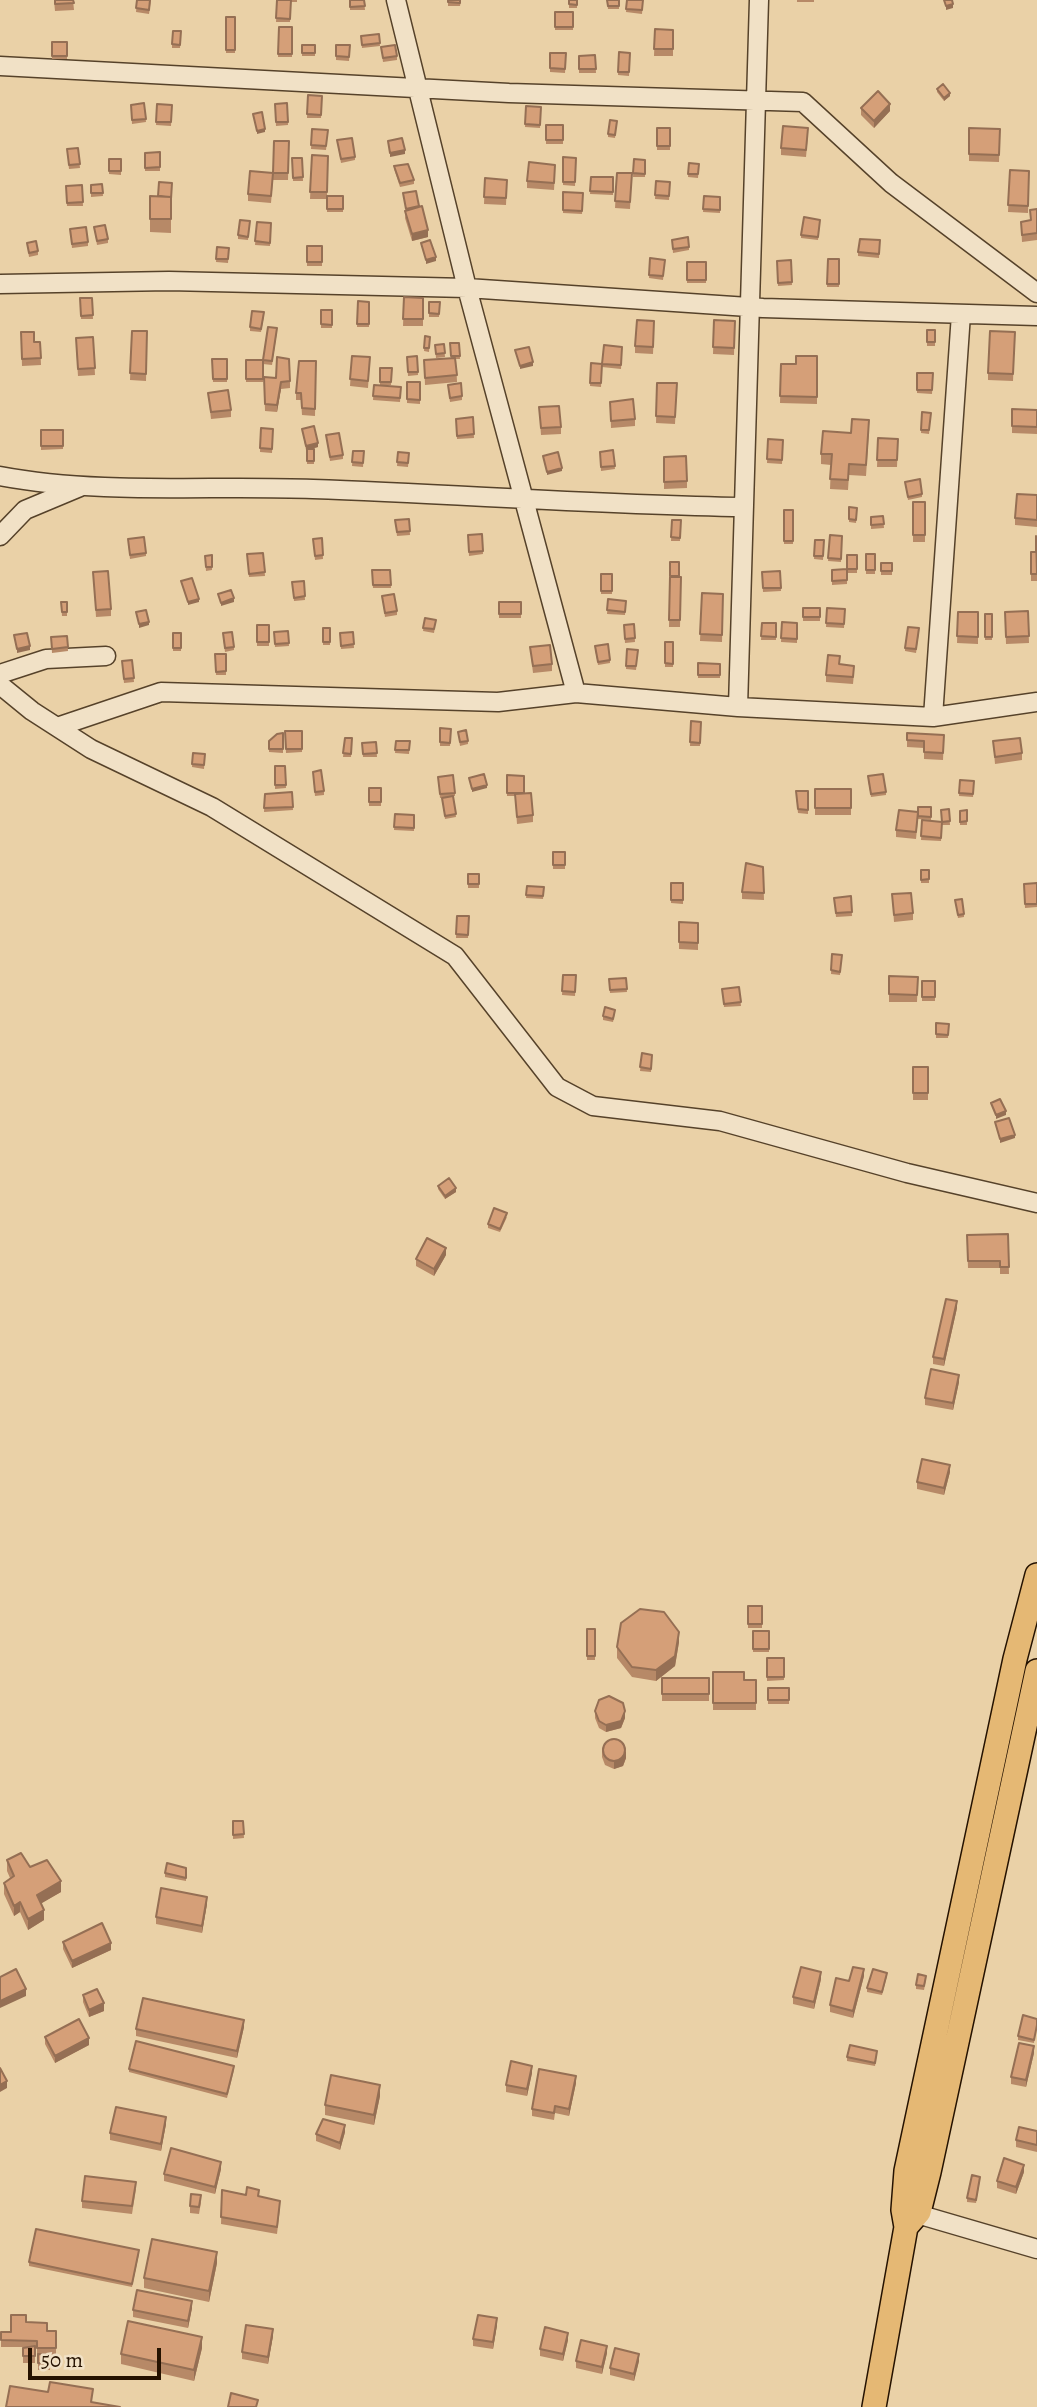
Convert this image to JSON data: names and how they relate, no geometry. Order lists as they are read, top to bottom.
{
  "scale_bar": "50 m"
}
